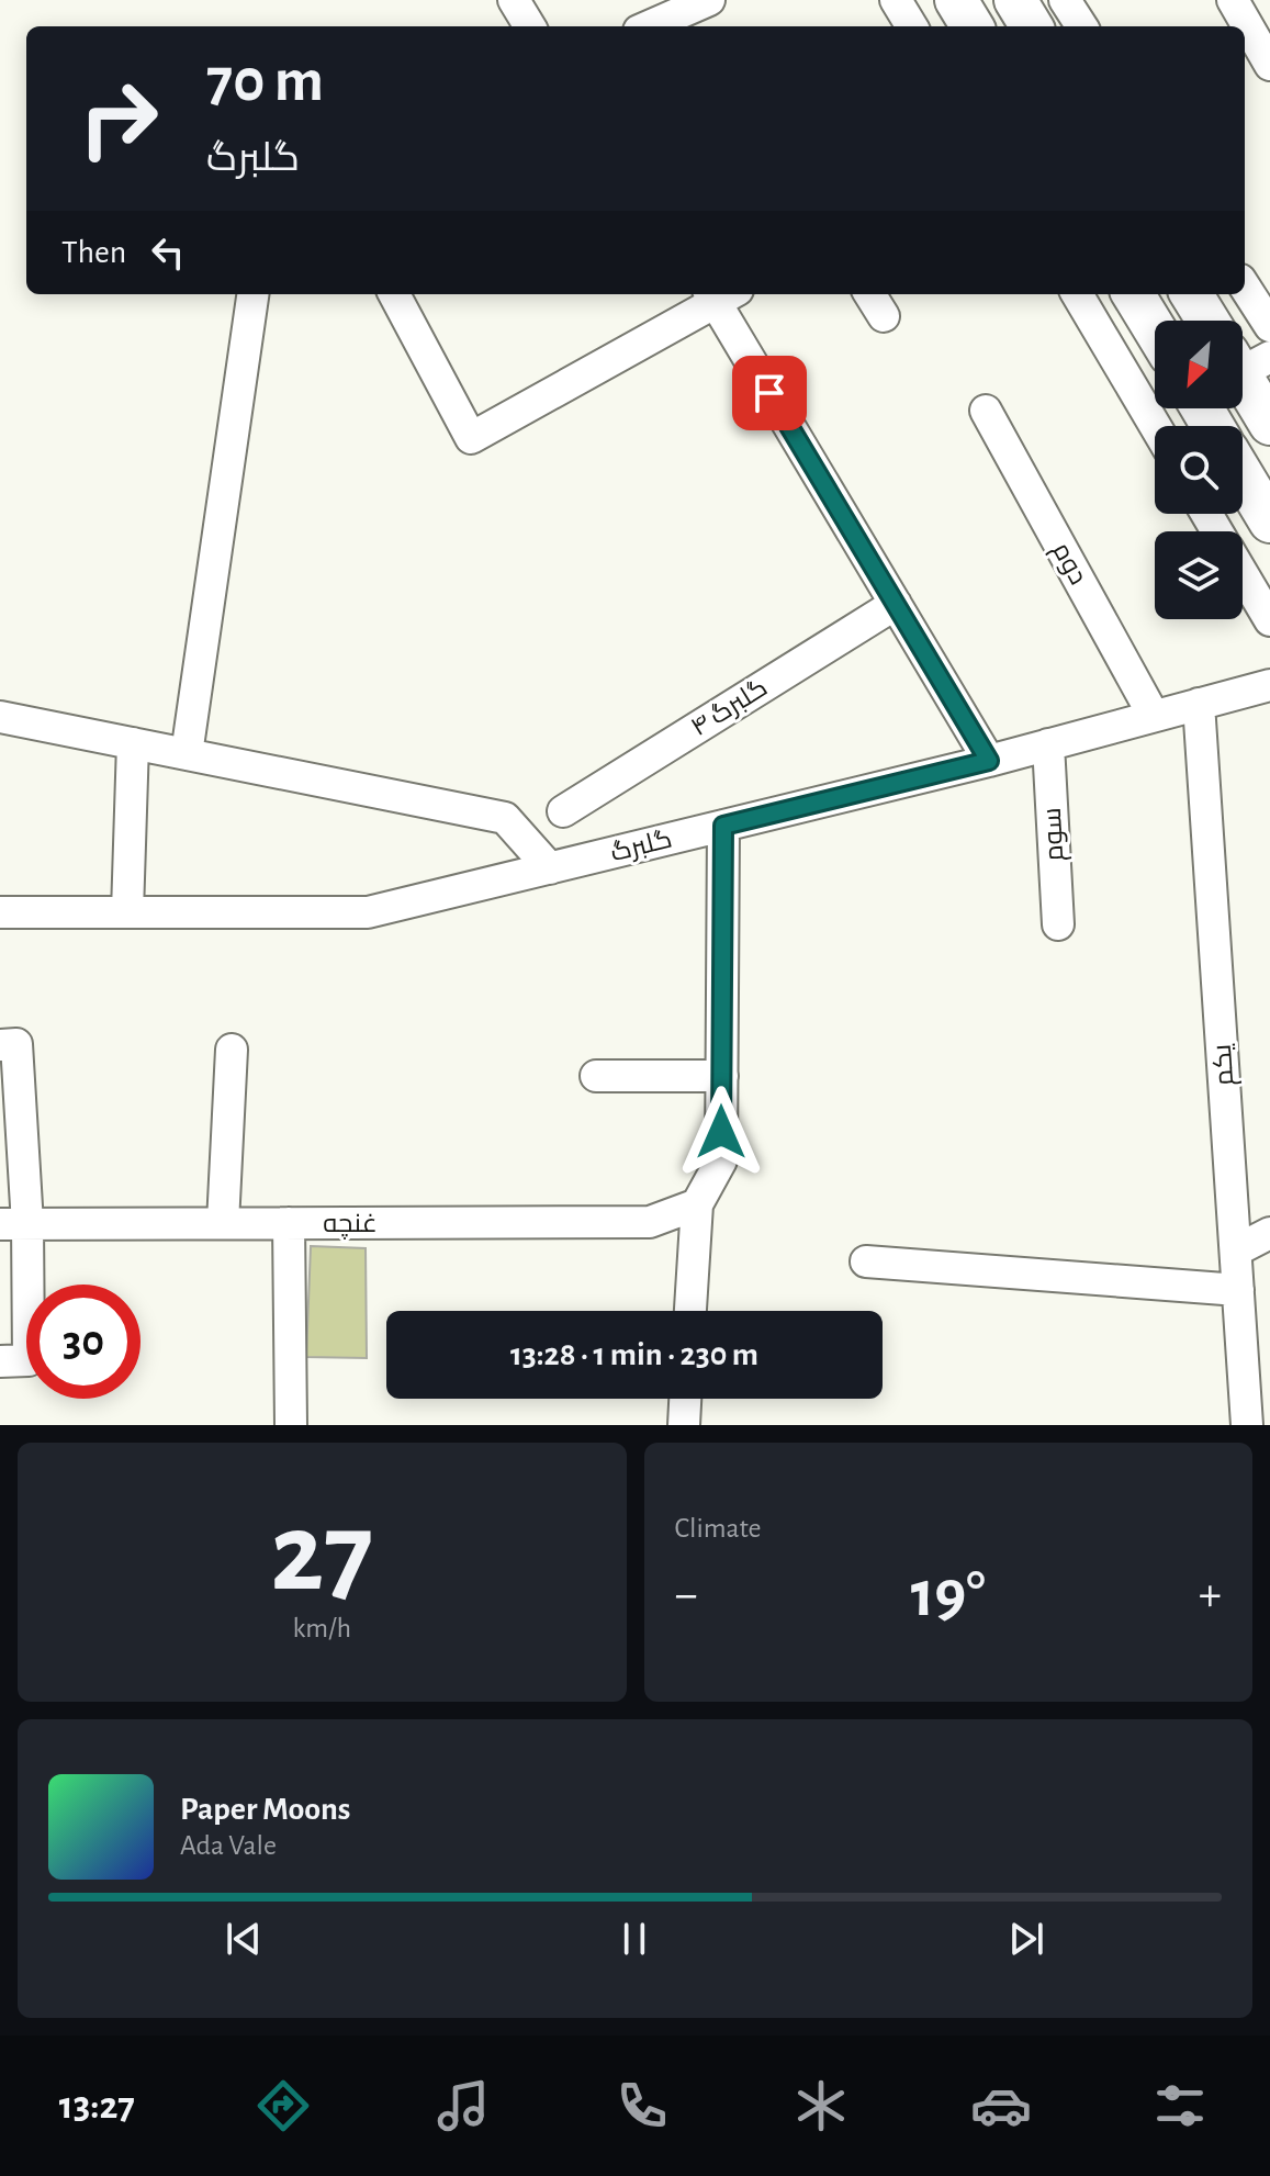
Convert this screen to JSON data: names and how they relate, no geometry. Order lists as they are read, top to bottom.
{
  "streets": {
    "street": [
      "دوم",
      "گلبرگ ۴",
      "سوم",
      "گلبرگ",
      "یکم",
      "غنچه"
    ]
  },
  "crossings": [
    ["دوم", "گلبرگ"],
    ["سوم", "گلبرگ"],
    ["گلبرگ", "یکم"]
  ],
  "north": "bottom left",
  "page": {
    "turn": ["70 m", "گلبرگ"],
    "then": "Then",
    "limit": "30",
    "trip": "13:28 · 1 min · 230 m",
    "tile": [
      ["27", "km/h"],
      "Climate"
    ],
    "heat": ["−", "19°", "+"],
    "song": ["Paper Moons", "Ada Vale"],
    "tabs": "13:27"
  }
}
